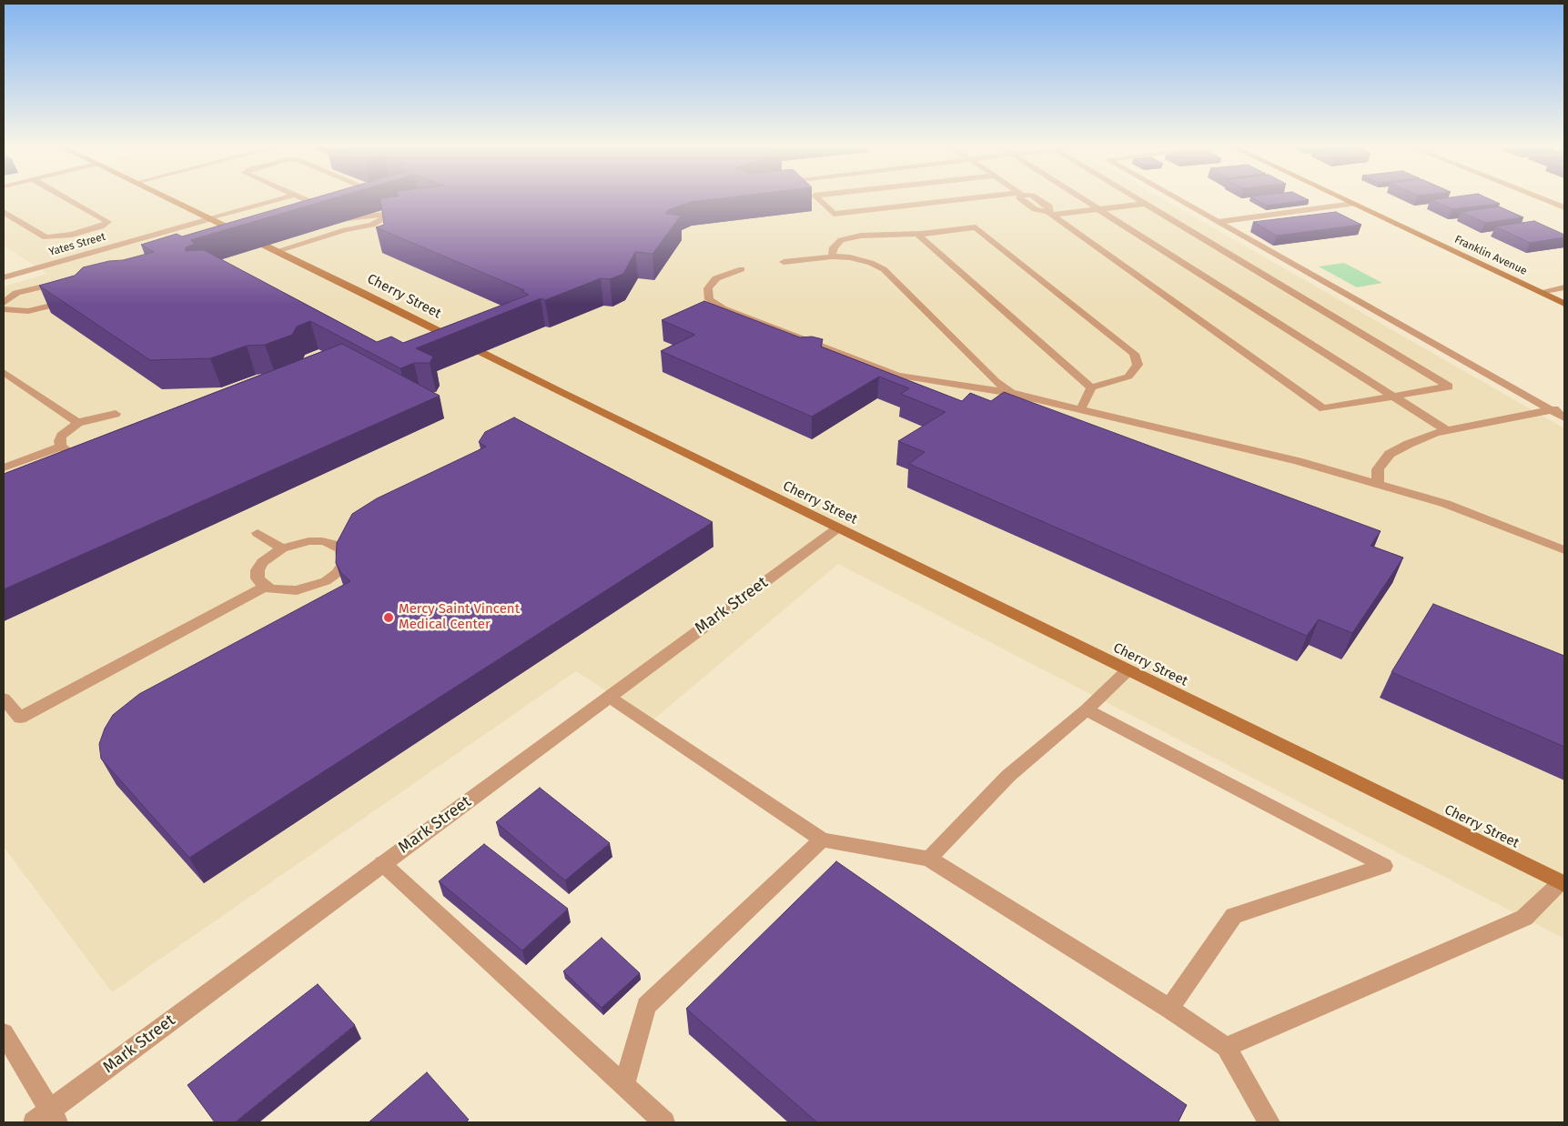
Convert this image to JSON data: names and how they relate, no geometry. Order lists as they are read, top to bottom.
{
  "streets": {
    "main road": ["Franklin Avenue", "Cherry Street"],
    "street": ["Yates Street", "Mark Street"]
  },
  "crossings": [
    ["Yates Street", "Cherry Street"],
    ["Cherry Street", "Mark Street"]
  ],
  "places": ["Mercy Saint Vincent Medical Center"]
}
